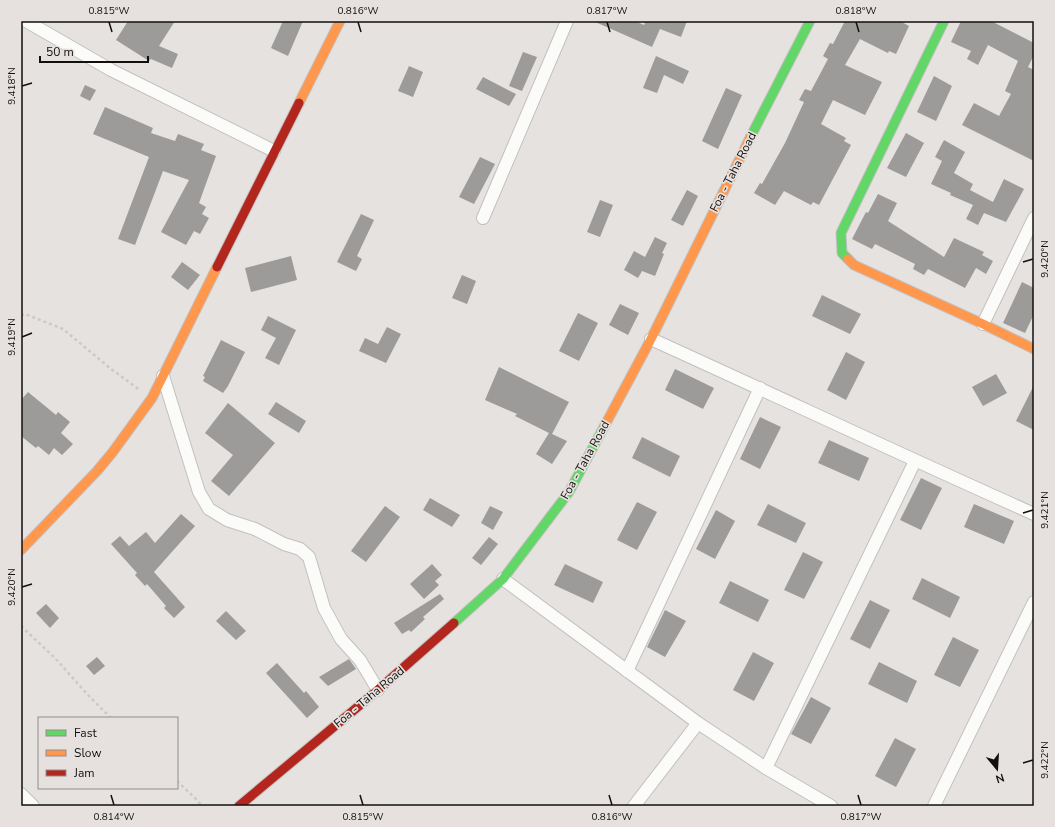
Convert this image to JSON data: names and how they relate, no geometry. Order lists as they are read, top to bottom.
{
  "streets": {
    "street": ["Foa - Taha Road"]
  },
  "legend": ["Fast", "Slow", "Jam"],
  "scale_bar": "50 m",
  "north": "bottom",
  "coordinates": [
    "0.815°W",
    "0.816°W",
    "0.817°W",
    "0.818°W",
    "9.418°N",
    "9.420°N",
    "9.419°N",
    "9.421°N",
    "9.422°N",
    "0.814°W"
  ]
}
